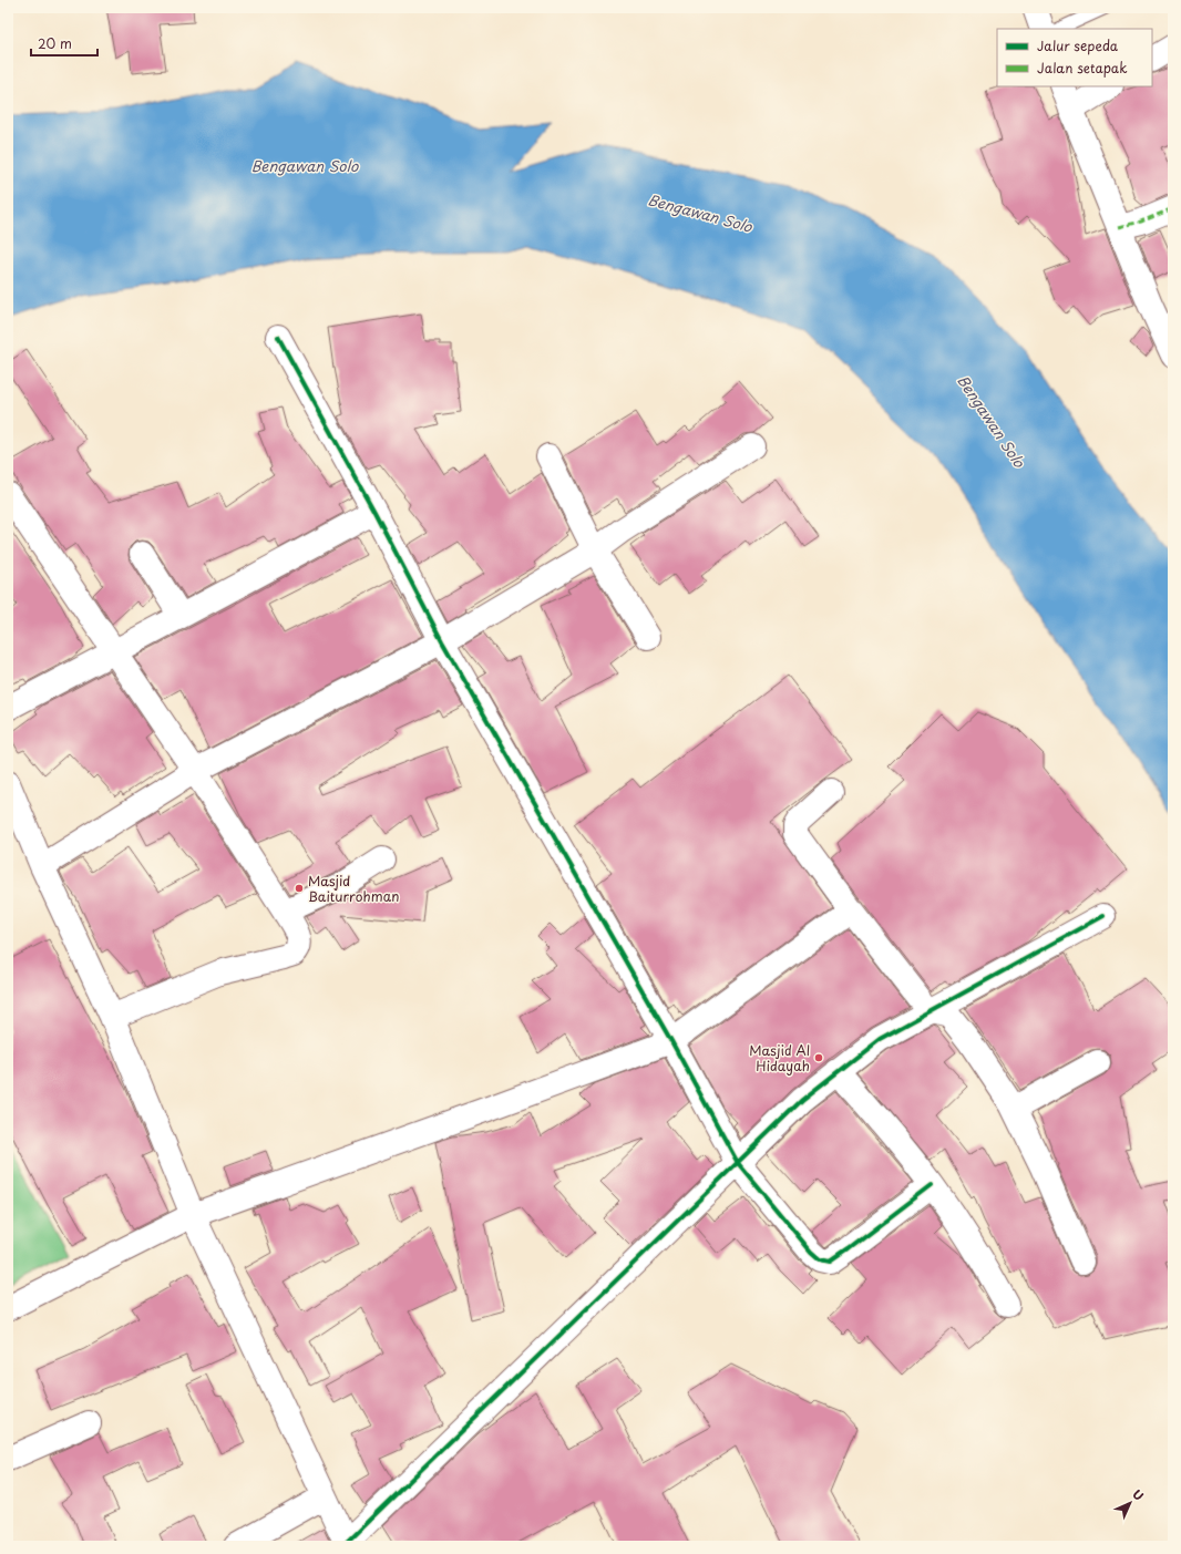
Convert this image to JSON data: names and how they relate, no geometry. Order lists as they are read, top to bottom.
{
  "water": ["Bengawan Solo"],
  "places": ["Masjid Baiturrohman", "Masjid Al Hidayah"],
  "legend": ["Jalur sepeda", "Jalan setapak"],
  "scale_bar": "20 m",
  "north": "top right"
}
